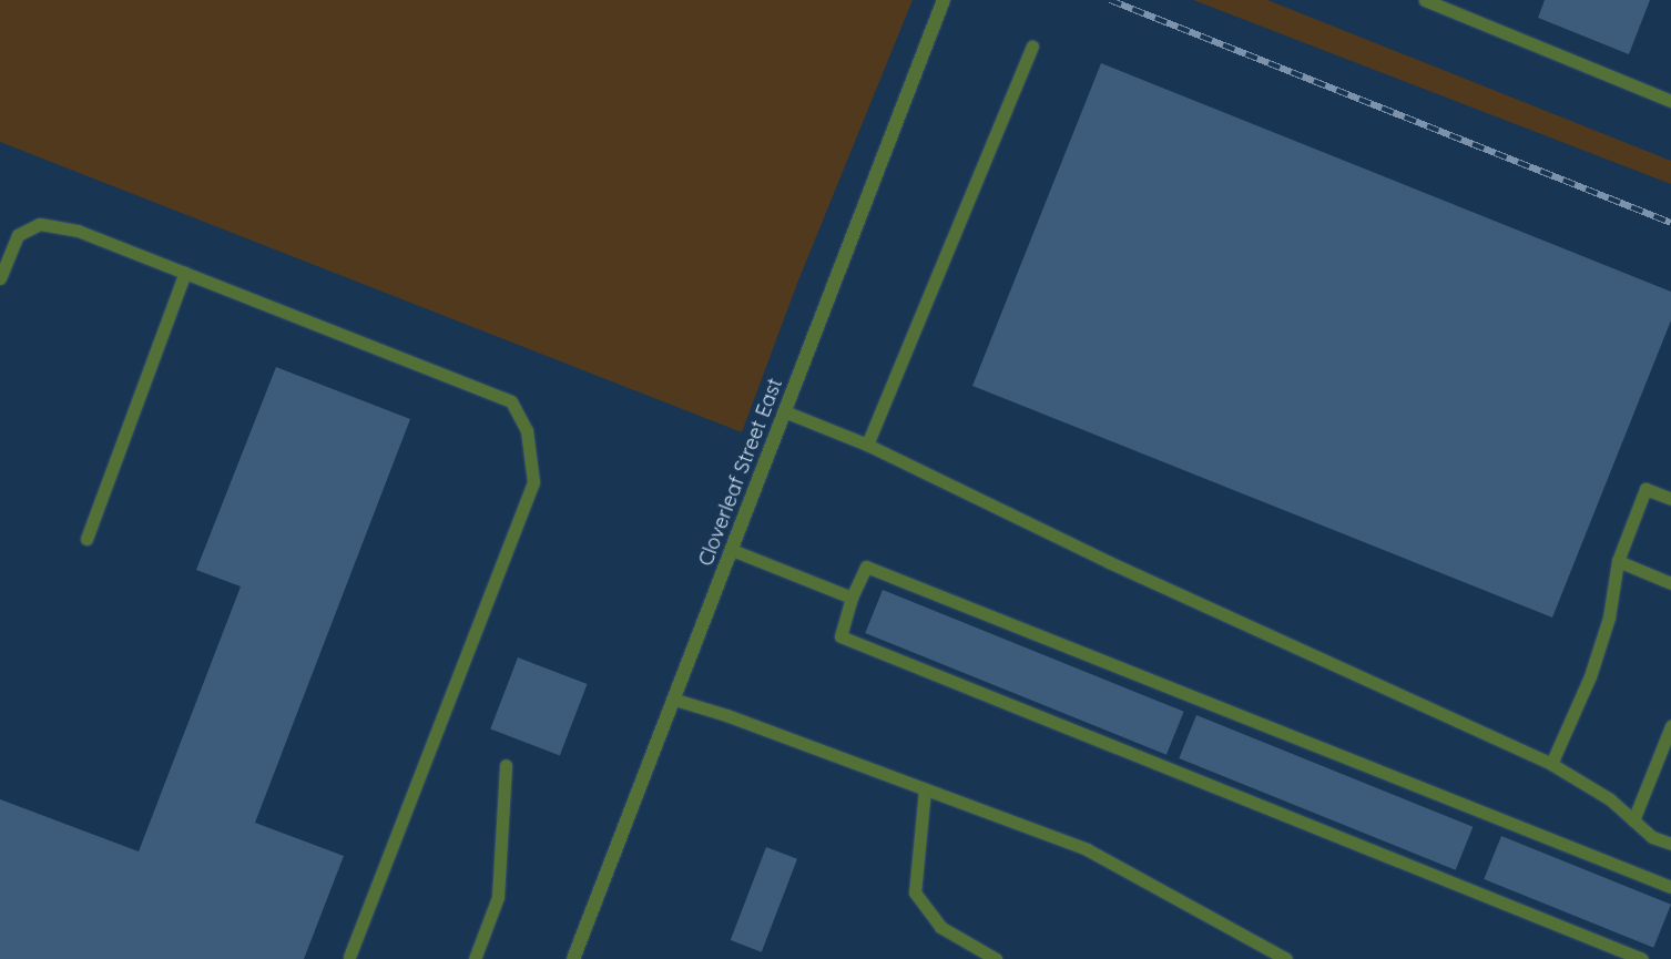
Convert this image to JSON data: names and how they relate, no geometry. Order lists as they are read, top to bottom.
{
  "streets": {
    "street": ["Cloverleaf Street East"]
  }
}
